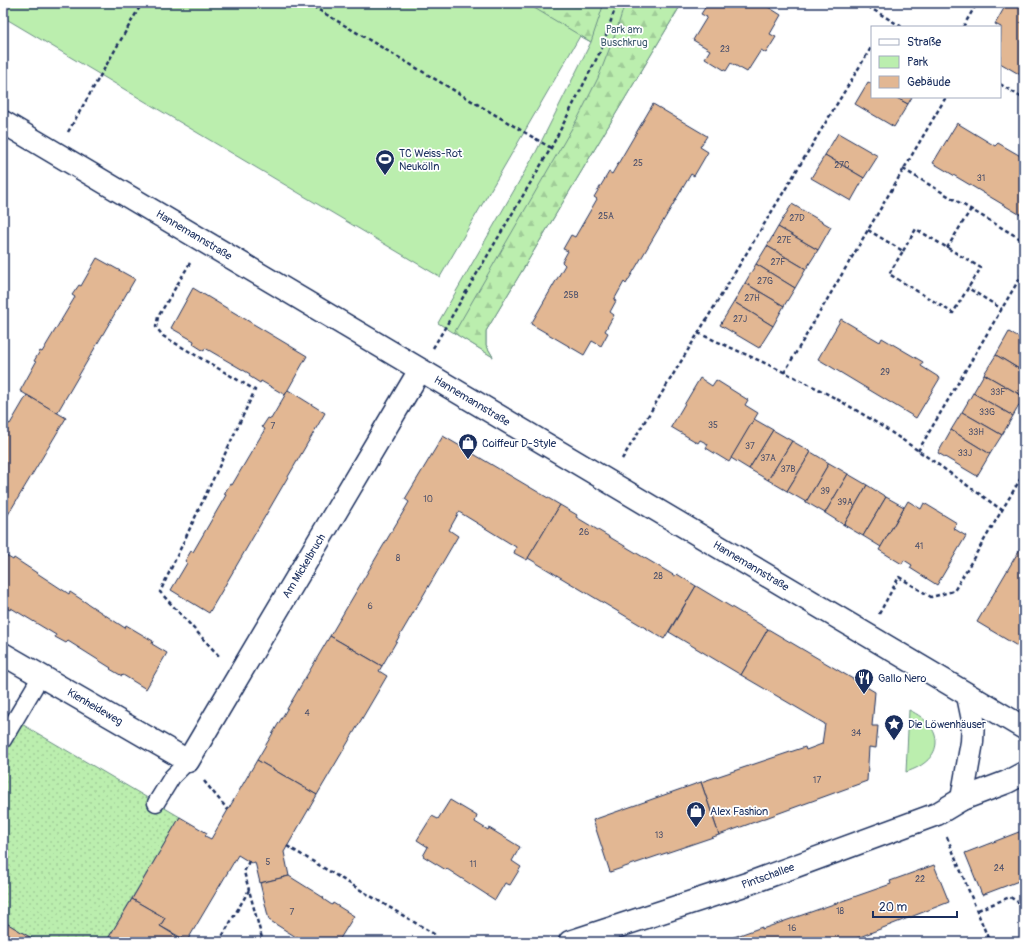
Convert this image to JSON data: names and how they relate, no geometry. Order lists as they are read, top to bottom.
{
  "streets": {
    "street": [
      "Hannemannstraße",
      "Am Mickelbruch",
      "Kienheideweg",
      "Pintschallee"
    ]
  },
  "crossings": [
    ["Hannemannstraße", "Am Mickelbruch"],
    ["Am Mickelbruch", "Kienheideweg"]
  ],
  "parks": ["Park am Buschkrug"],
  "places": {
    "sports": ["TC Weiss-Rot Neukölln"],
    "shop": ["Coiffeur D-Style", "Alex Fashion"],
    "restaurant": ["Gallo Nero"],
    "place": ["Die Löwenhäuser"]
  },
  "house_numbers": [
    "23",
    "25",
    "27C",
    "31",
    "25A",
    "27D",
    "27E",
    "27F",
    "27G",
    "25B",
    "27H",
    "27J",
    "29",
    "33F",
    "33G",
    "35",
    "7",
    "33H",
    "37",
    "33J",
    "37A",
    "37B",
    "39",
    "10",
    "39A",
    "26",
    "41",
    "8",
    "28",
    "6",
    "4",
    "34",
    "17",
    "13",
    "5",
    "11",
    "24",
    "22",
    "18",
    "7",
    "16"
  ],
  "legend": ["Straße", "Park", "Gebäude"],
  "scale_bar": "20 m"
}
